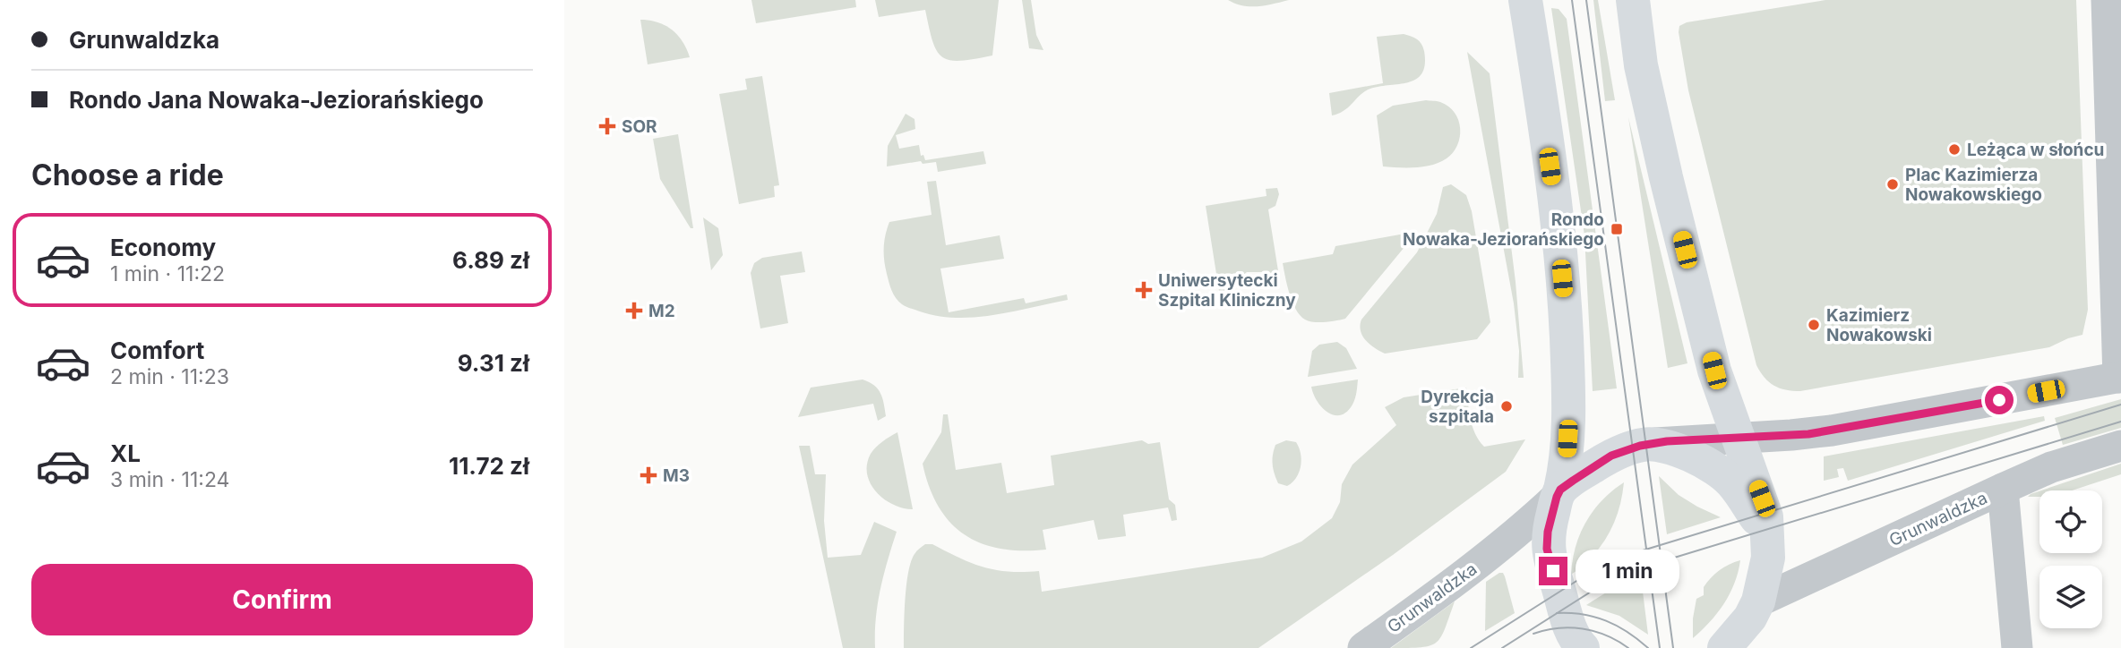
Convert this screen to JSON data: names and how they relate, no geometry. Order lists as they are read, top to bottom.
{
  "streets": {
    "street": ["Grunwaldzka"]
  },
  "places": {
    "health": [
      "SOR",
      "Uniwersytecki Szpital Kliniczny",
      "M2",
      "M3"
    ],
    "other": [
      "Leżąca w słońcu",
      "Plac Kazimierza Nowakowskiego",
      "Kazimierz Nowakowski",
      "Dyrekcja szpitala"
    ],
    "transit": ["Rondo Nowaka-Jeziorańskiego"]
  },
  "page": {
    "banner": ["Grunwaldzka", "Rondo Jana Nowaka-Jeziorańskiego"],
    "heading": "Choose a ride",
    "list": [
      {
        "name": "Economy",
        "note": "1 min · 11:22",
        "value": "6.89 zł"
      },
      {
        "name": "Comfort",
        "note": "2 min · 11:23",
        "value": "9.31 zł"
      },
      {
        "name": "XL",
        "note": "3 min · 11:24",
        "value": "11.72 zł"
      }
    ],
    "bubble": "1 min",
    "buttons": "Confirm"
  }
}
